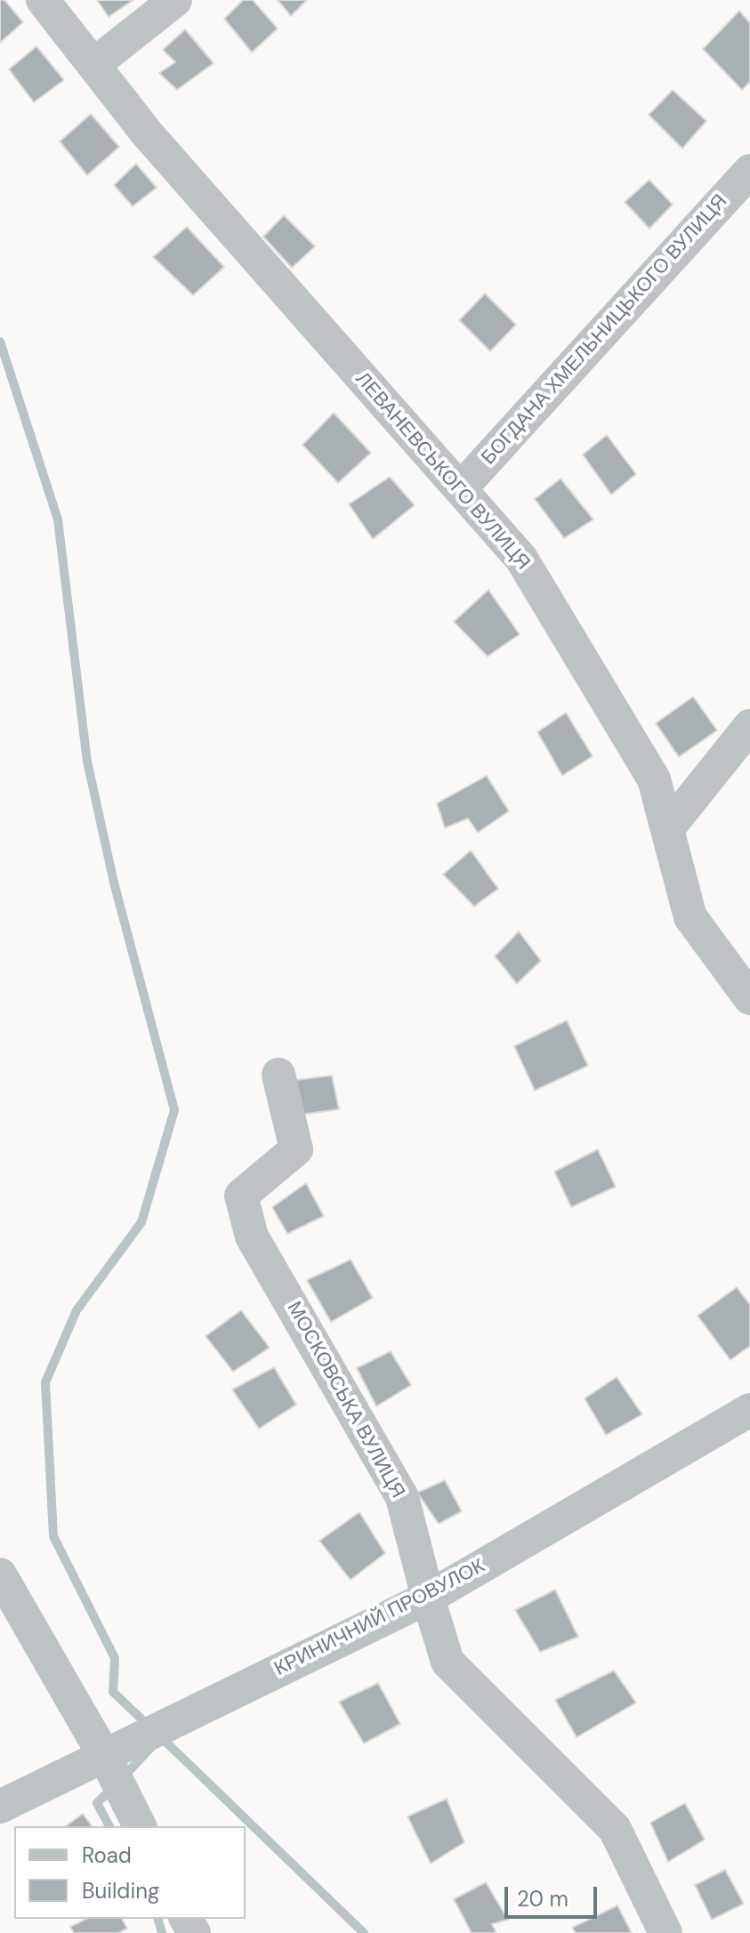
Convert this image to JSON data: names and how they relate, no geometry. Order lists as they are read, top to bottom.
{
  "streets": {
    "street": [
      "БОГДАНА ХМЕЛЬНИЦЬКОГО ВУЛИЦЯ",
      "ЛЕВАНЕВСЬКОГО ВУЛИЦЯ",
      "МОСКОВСЬКА ВУЛИЦЯ",
      "КРИНИЧНИЙ ПРОВУЛОК"
    ]
  },
  "crossings": [
    ["БОГДАНА ХМЕЛЬНИЦЬКОГО ВУЛИЦЯ", "ЛЕВАНЕВСЬКОГО ВУЛИЦЯ"],
    ["МОСКОВСЬКА ВУЛИЦЯ", "КРИНИЧНИЙ ПРОВУЛОК"]
  ],
  "legend": ["Road", "Building"],
  "scale_bar": "20 m"
}
